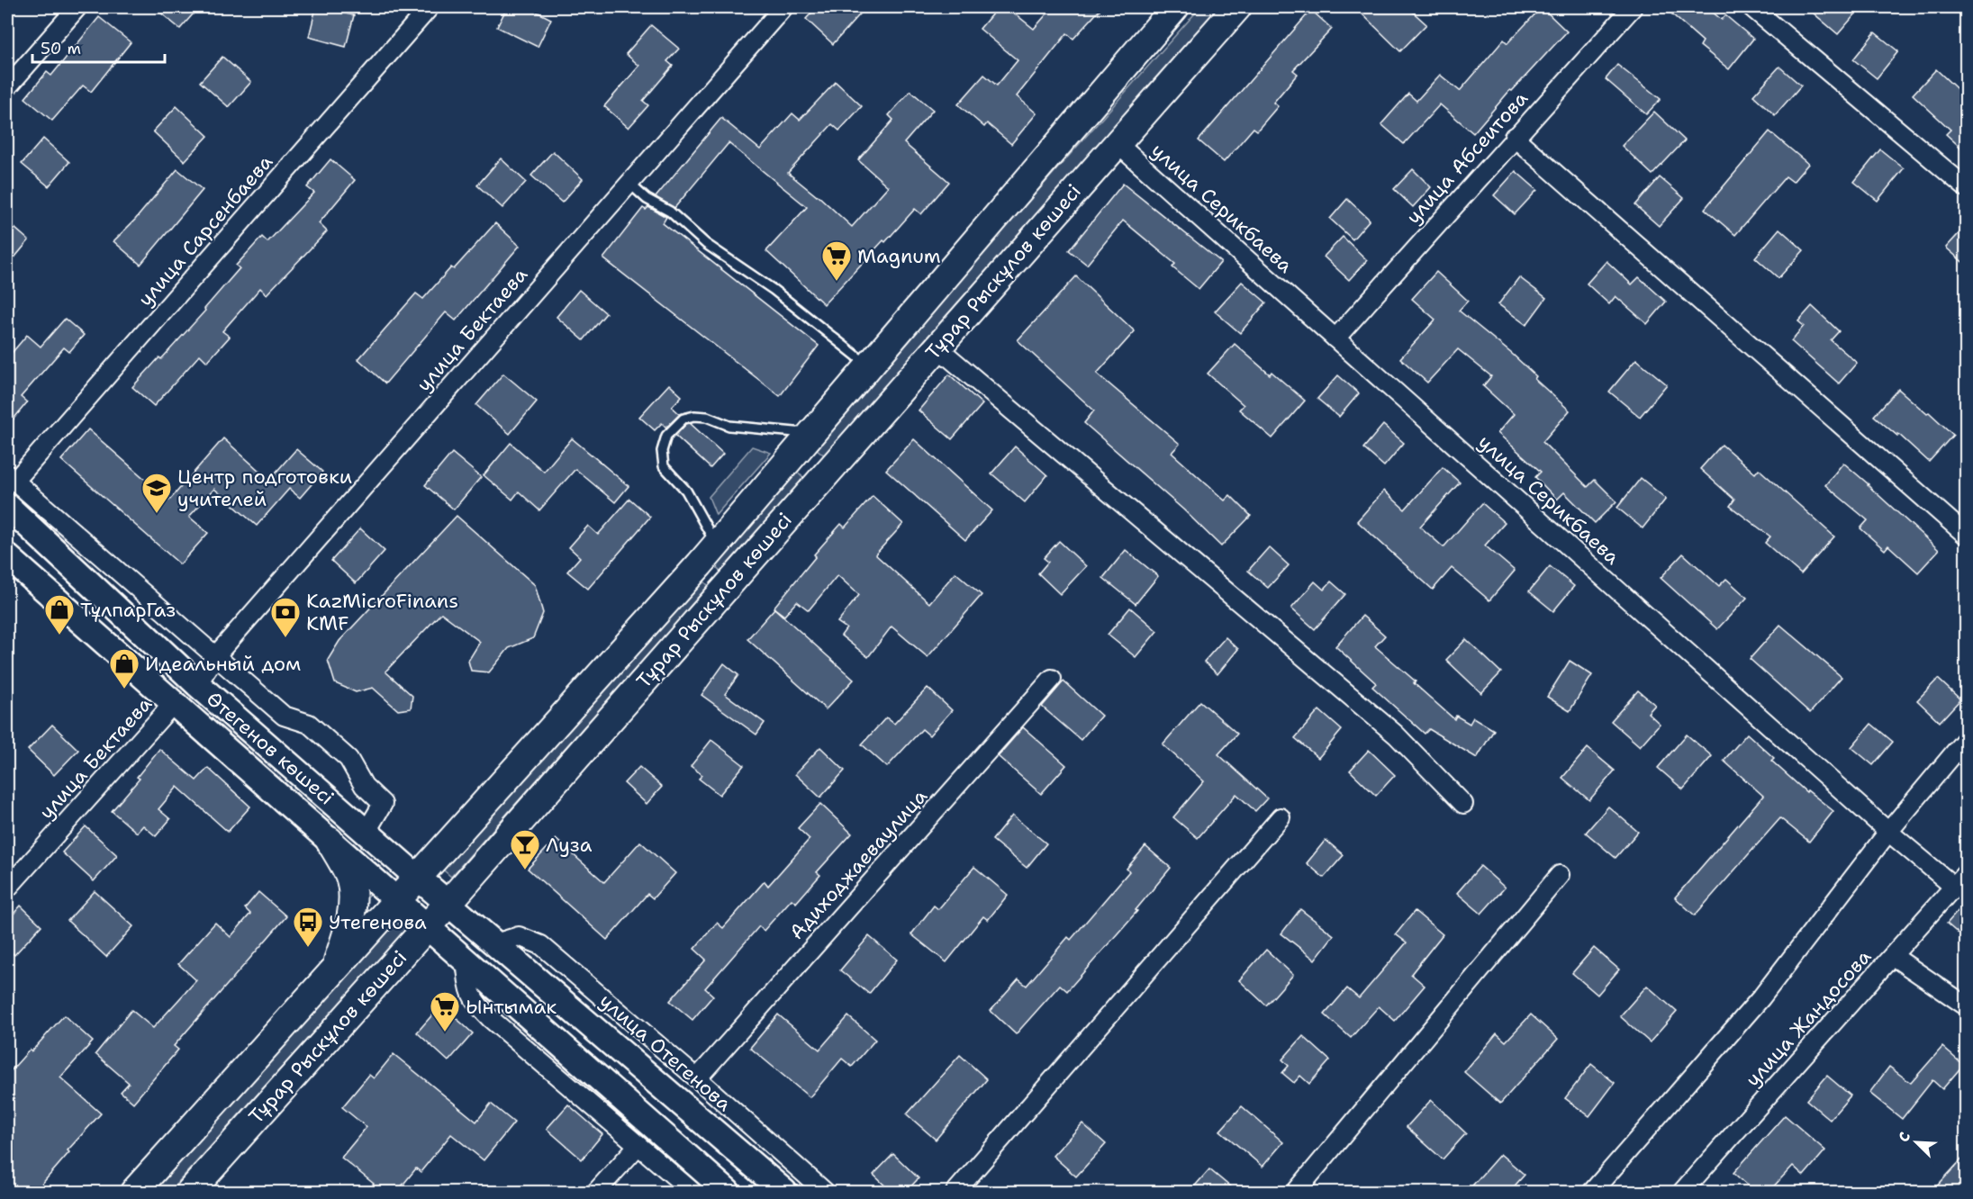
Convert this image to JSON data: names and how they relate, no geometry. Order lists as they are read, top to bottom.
{
  "streets": {
    "main road": ["Тұрар Рыскұлов көшесі", "Өтегенов көшесі", "улица Отегенова"],
    "street": [
      "улица Абсеитова",
      "улица Серикбаева",
      "улица Сарсенбаева",
      "улица Бектаева",
      "Адиходжаеваулица",
      "улица Жандосова"
    ]
  },
  "crossings": [
    ["улица Абсеитова", "улица Серикбаева"],
    ["улица Серикбаева", "Тұрар Рыскұлов көшесі"],
    ["улица Серикбаева", "улица Жандосова"],
    ["Тұрар Рыскұлов көшесі", "Өтегенов көшесі"],
    ["Тұрар Рыскұлов көшесі", "улица Отегенова"],
    ["улица Бектаева", "Өтегенов көшесі"],
    ["Өтегенов көшесі", "улица Отегенова"],
    ["Адиходжаеваулица", "улица Отегенова"]
  ],
  "places": {
    "supermarket": ["Magnum", "Ынтымак"],
    "school or university": ["Центр подготовки учителей"],
    "shop": ["ТұлпарГаз", "Идеальный дом"],
    "bank": ["KazMicroFinans KMF"],
    "bar": ["Луза"],
    "bus stop": ["Утегенова"]
  },
  "scale_bar": "50 m",
  "north": "top left"
}
